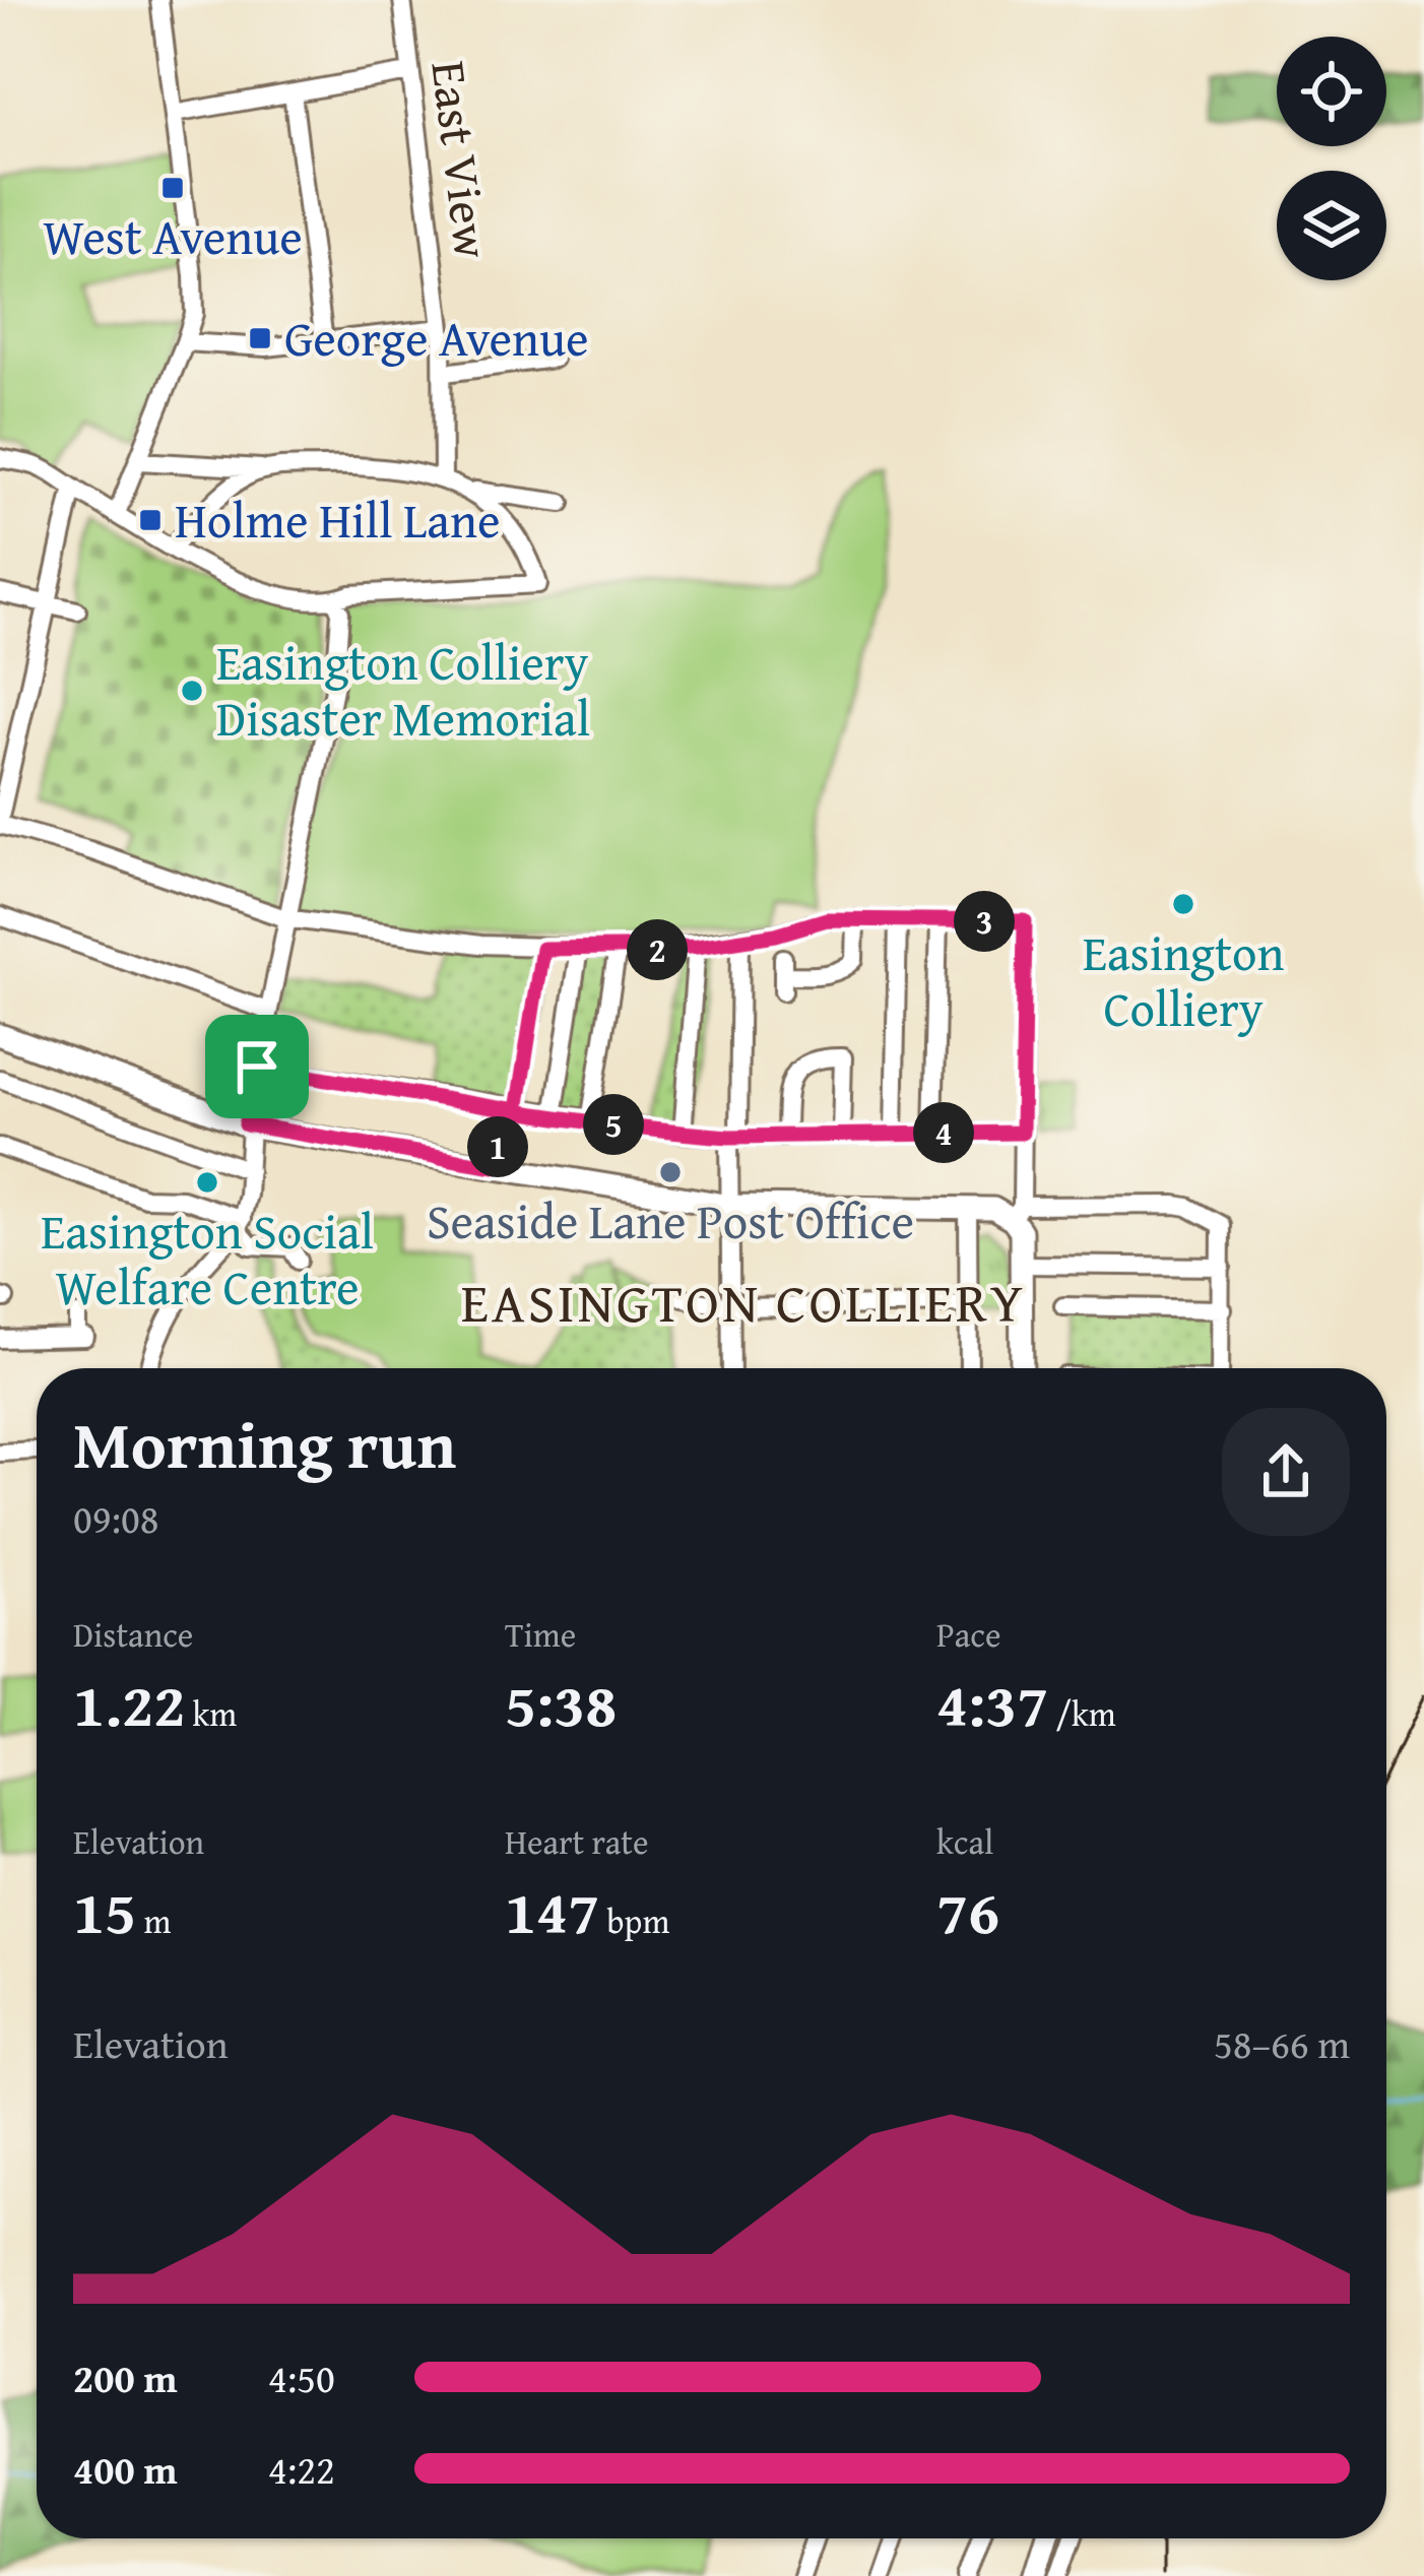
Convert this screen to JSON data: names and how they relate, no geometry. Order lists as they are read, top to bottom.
{
  "streets": {
    "street": ["East View"]
  },
  "districts": ["EASINGTON COLLIERY"],
  "places": {
    "transit": ["West Avenue", "George Avenue", "Holme Hill Lane"],
    "other": [
      "Easington Colliery Disaster Memorial",
      "Easington Colliery",
      "Seaside Lane Post Office",
      "Easington Social Welfare Centre"
    ]
  },
  "page": {
    "pins": [
      "3",
      "2",
      "5",
      "4",
      "1"
    ],
    "heading": ["Morning run", "09:08"],
    "stats": [
      ["Distance", "1.22 km"],
      ["Time", "5:38"],
      ["Pace", "4:37 /km"],
      ["Elevation", "15 m"],
      ["Heart rate", "147 bpm"],
      ["kcal", "76"]
    ],
    "chart": ["Elevation", "58–66 m"],
    "list": [
      {
        "name": "200 m",
        "note": "4:50"
      },
      {
        "name": "400 m",
        "note": "4:22"
      }
    ]
  }
}
